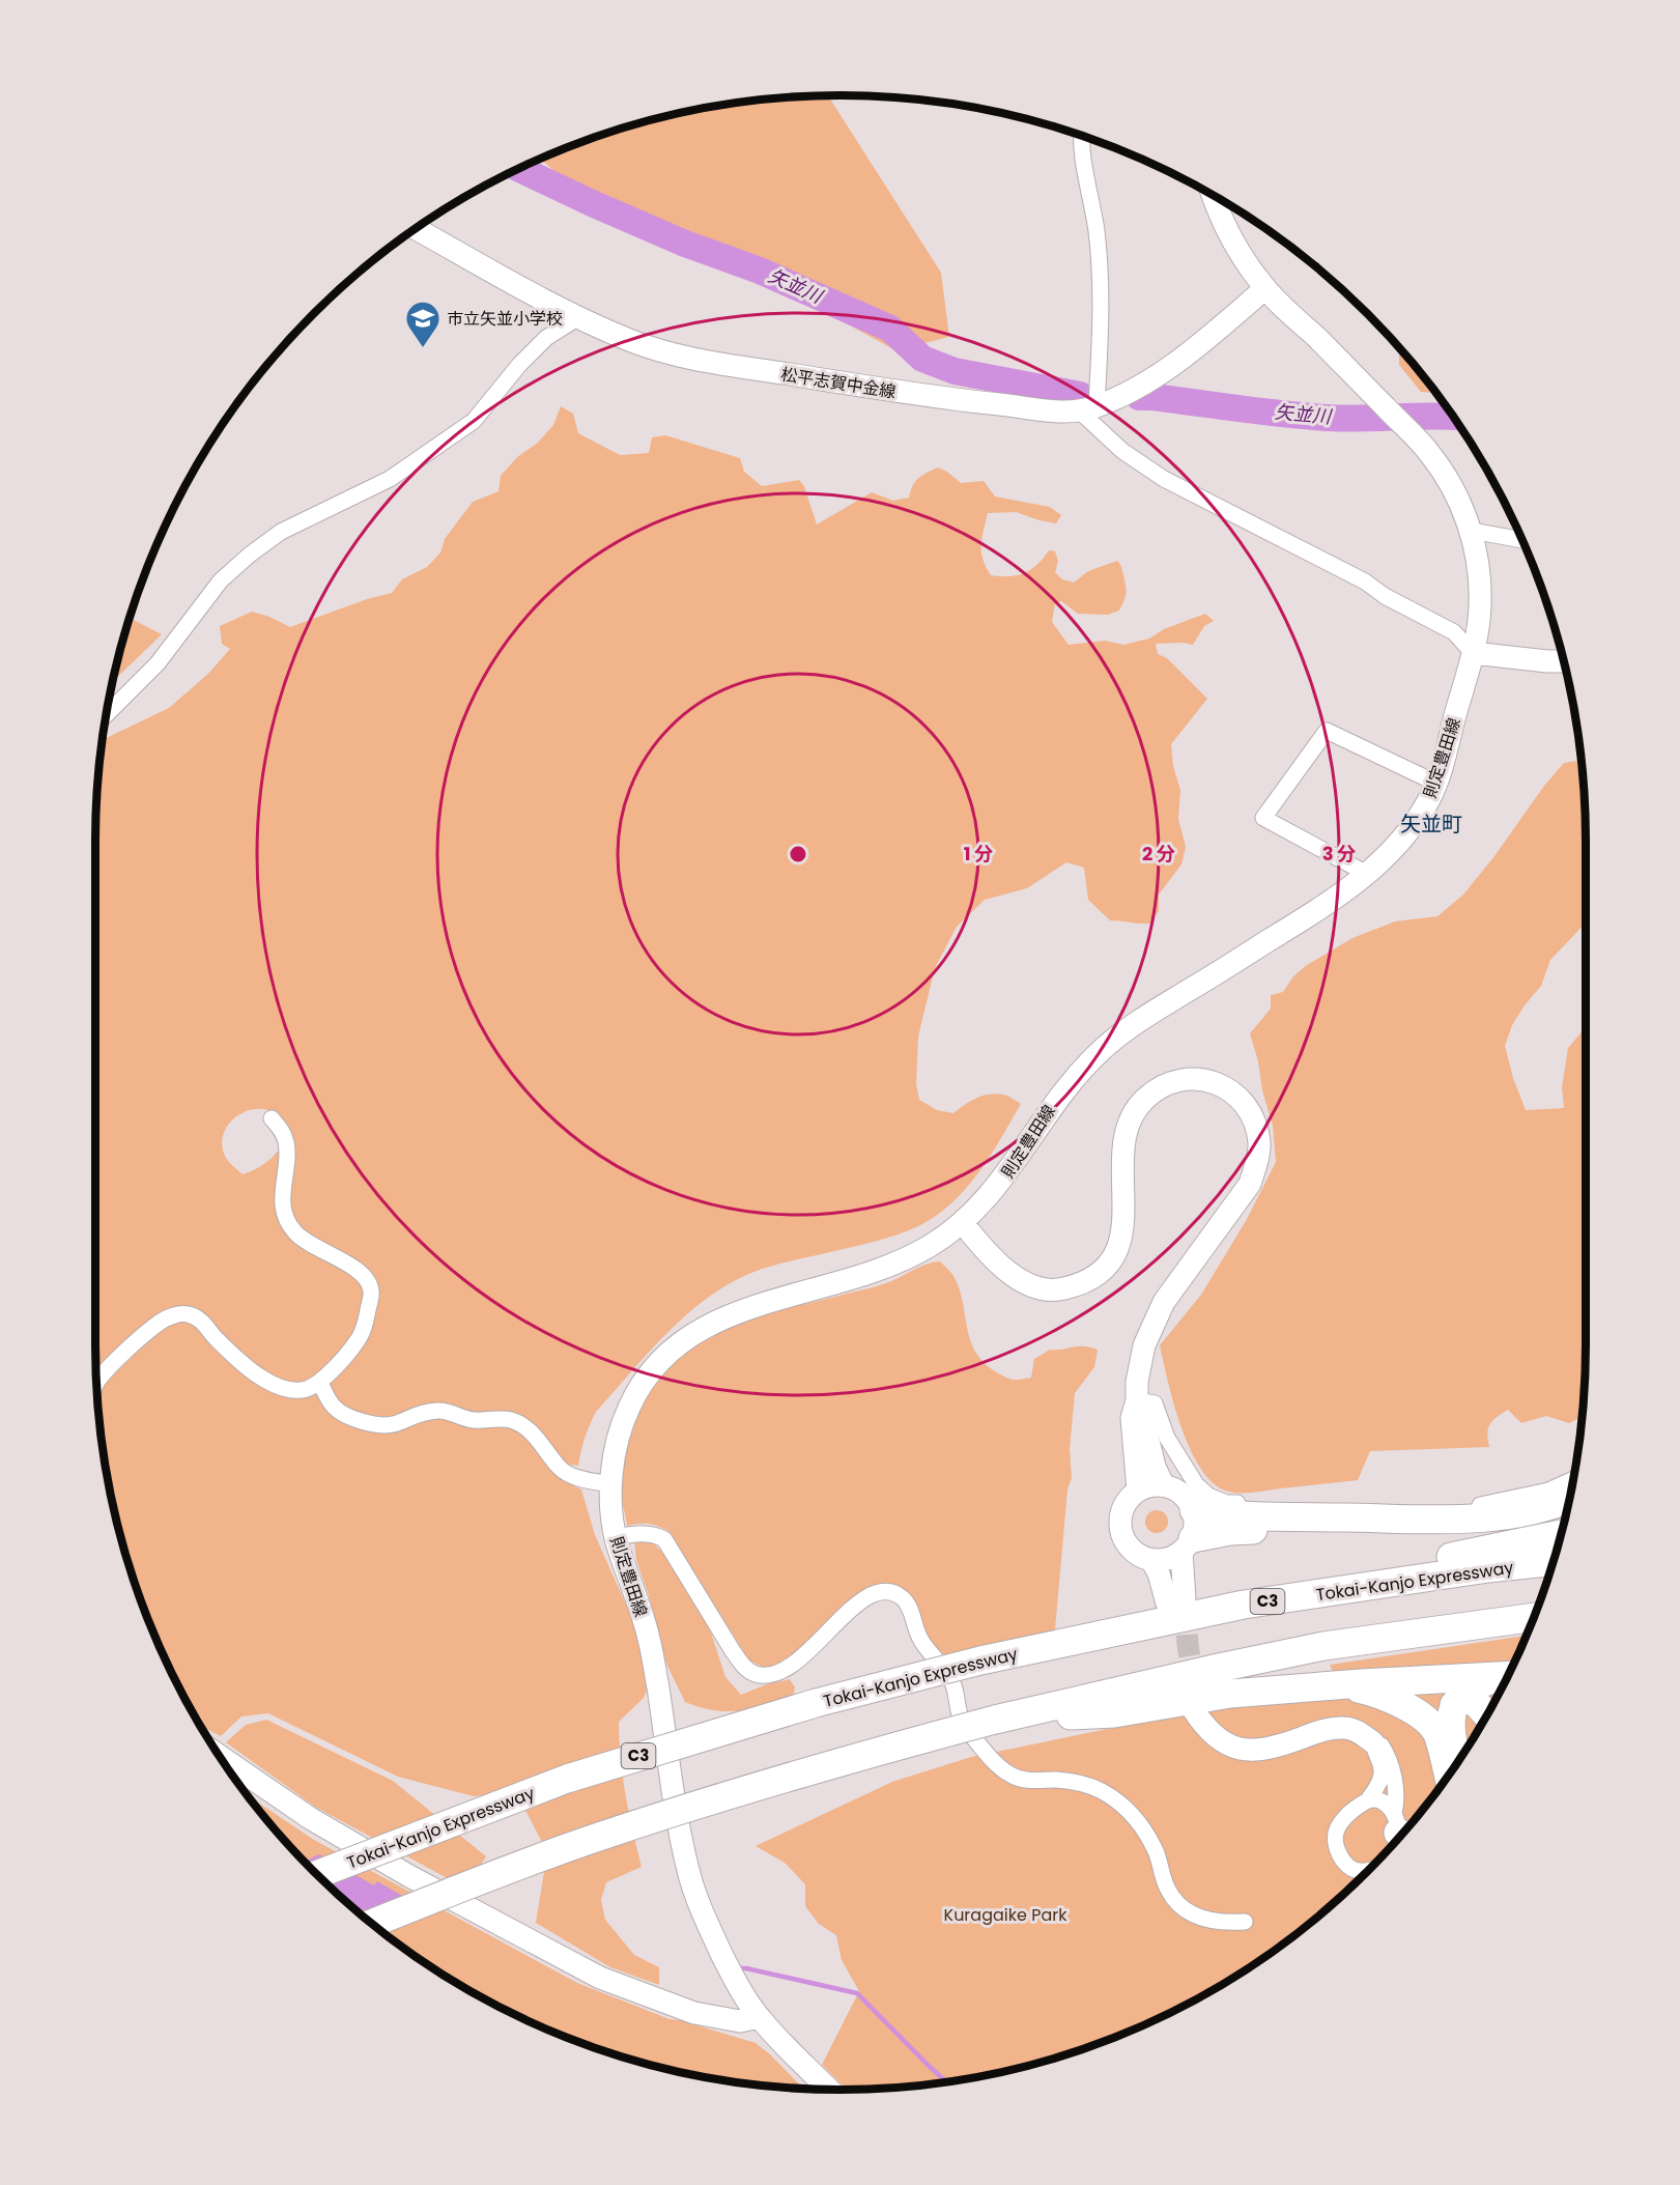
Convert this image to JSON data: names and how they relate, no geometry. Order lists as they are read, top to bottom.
{
  "streets": {
    "highway": ["Tokai-Kanjo Expressway", "C3"],
    "main road": ["松平志賀中金線", "則定豊田線"]
  },
  "crossings": [
    ["松平志賀中金線", "則定豊田線"]
  ],
  "districts": ["矢並町"],
  "water": ["矢並川"],
  "parks": ["Kuragaike Park"],
  "places": {
    "school or university": ["市立矢並小学校"]
  },
  "rings": ["1 分", "2 分", "3 分"]
}
